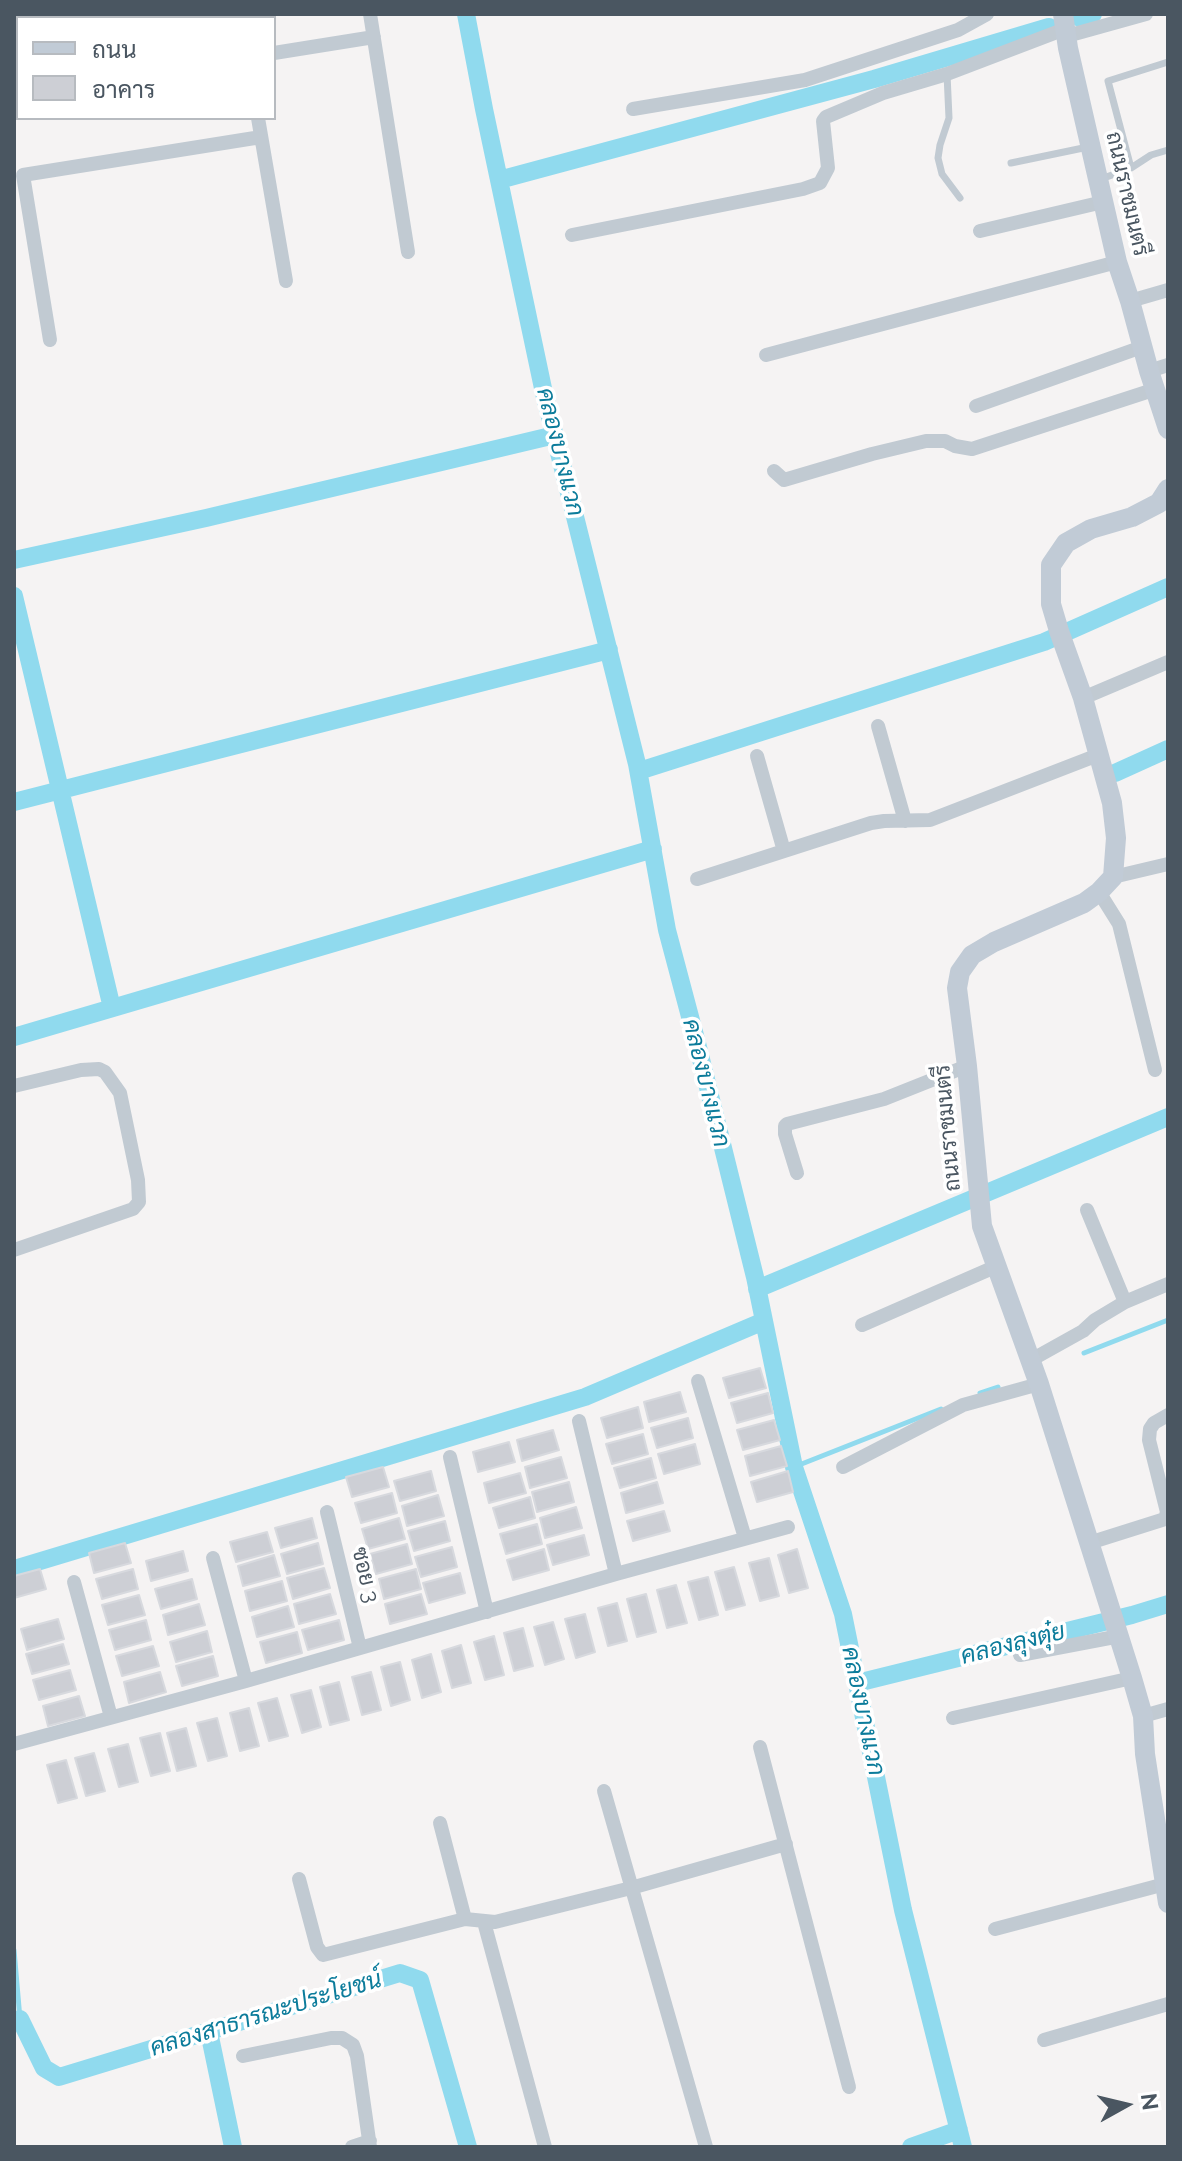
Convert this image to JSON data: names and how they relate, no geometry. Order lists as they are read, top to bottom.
{
  "streets": {
    "street": ["ถนนราชมนตรี", "ซอย 3"]
  },
  "water": ["คลองบางแวก", "คลองลุงตุ๋ย", "คลองสาธารณะประโยชน์"],
  "legend": ["ถนน", "อาคาร"],
  "north": "right"
}
